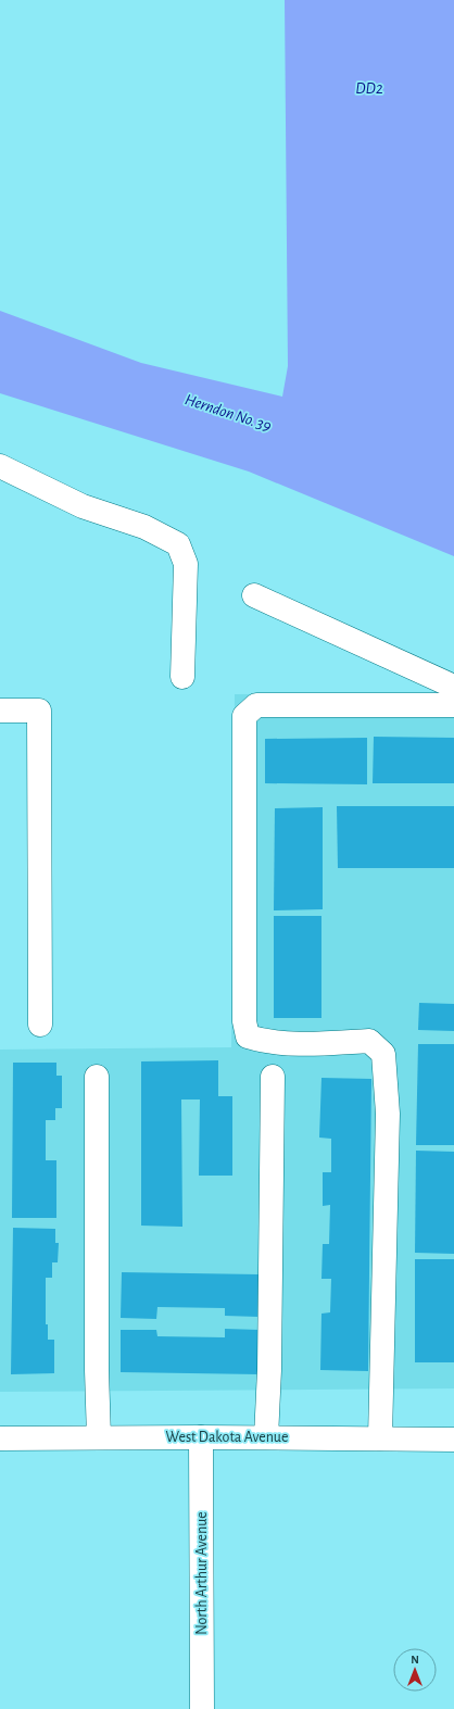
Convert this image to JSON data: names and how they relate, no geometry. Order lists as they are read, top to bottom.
{
  "streets": {
    "street": ["West Dakota Avenue", "North Arthur Avenue"]
  },
  "crossings": [
    ["West Dakota Avenue", "North Arthur Avenue"]
  ],
  "water": ["DD2", "Herndon No. 39"],
  "north": "top"
}
